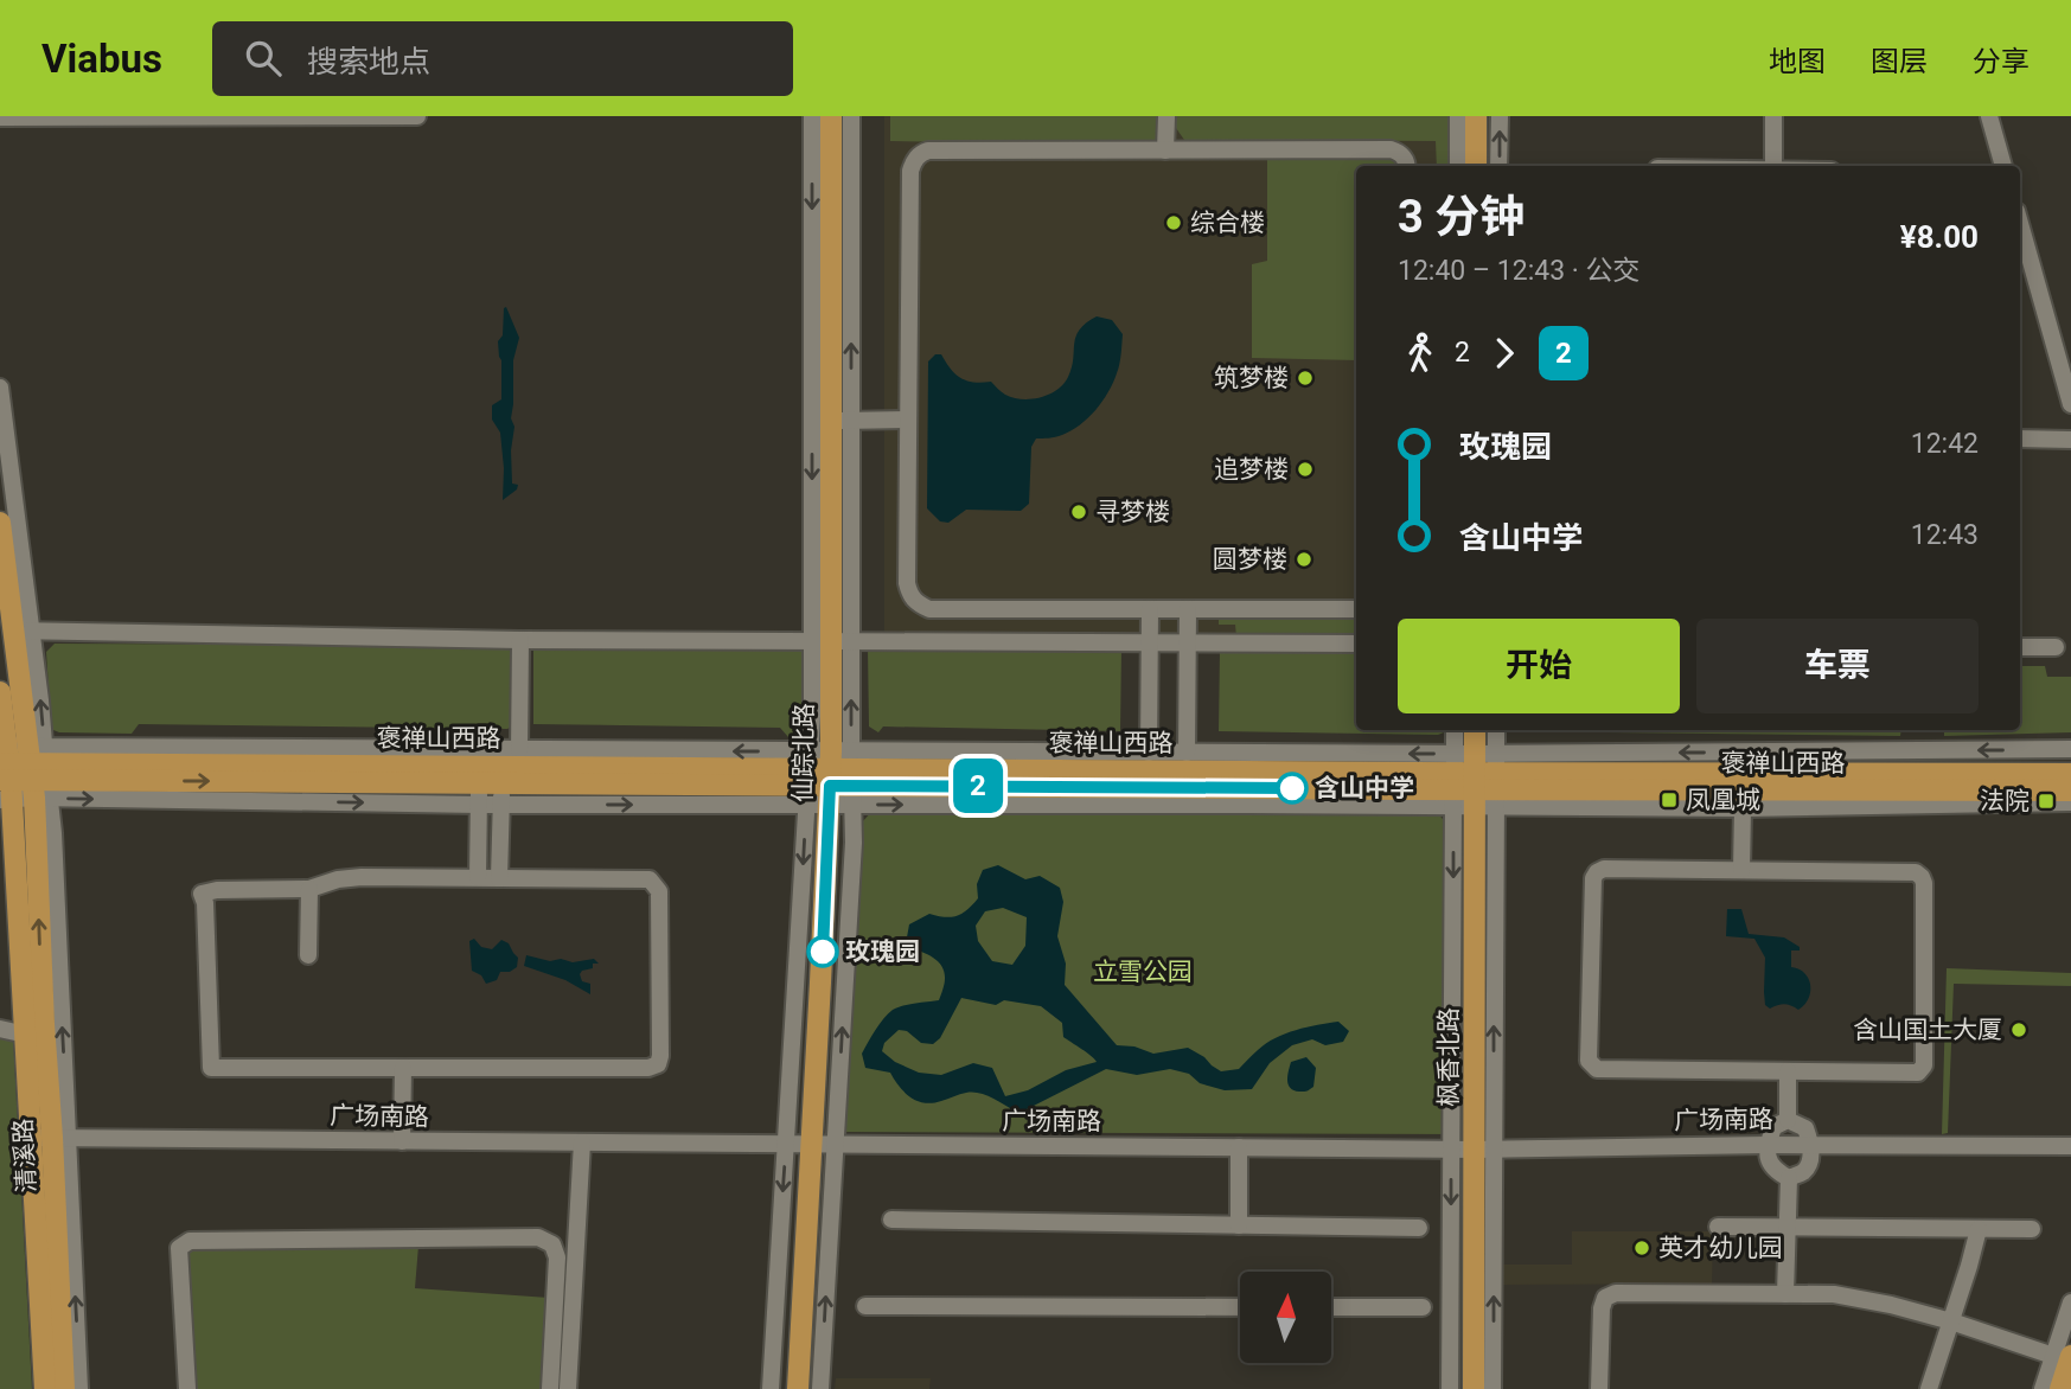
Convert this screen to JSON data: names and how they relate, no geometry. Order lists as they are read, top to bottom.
{
  "streets": {
    "main road": [
      "褒禅山西路",
      "仙踪北路",
      "枫香北路",
      "清溪路"
    ],
    "street": ["广场南路"]
  },
  "crossings": [
    ["褒禅山西路", "仙踪北路"],
    ["褒禅山西路", "枫香北路"],
    ["褒禅山西路", "清溪路"],
    ["仙踪北路", "广场南路"],
    ["枫香北路", "广场南路"],
    ["广场南路", "清溪路"]
  ],
  "parks": ["立雪公园"],
  "places": {
    "other": [
      "综合楼",
      "筑梦楼",
      "追梦楼",
      "寻梦楼",
      "圆梦楼",
      "含山中学",
      "玫瑰园",
      "含山国土大厦",
      "英才幼儿园"
    ],
    "transit": ["凤凰城", "法院"]
  },
  "lines": ["bus line 2"],
  "north": "top",
  "page": {
    "header": "Viabus",
    "search": "搜索地点",
    "nav": ["地图", "图层", "分享"],
    "on_map": "2",
    "heading": ["3 分钟", "12:40 – 12:43 · 公交", "¥8.00"],
    "legs": ["2", "2"],
    "list": [
      {
        "name": "玫瑰园",
        "value": "12:42"
      },
      {
        "name": "含山中学",
        "value": "12:43"
      }
    ],
    "buttons": ["开始", "车票"]
  }
}
